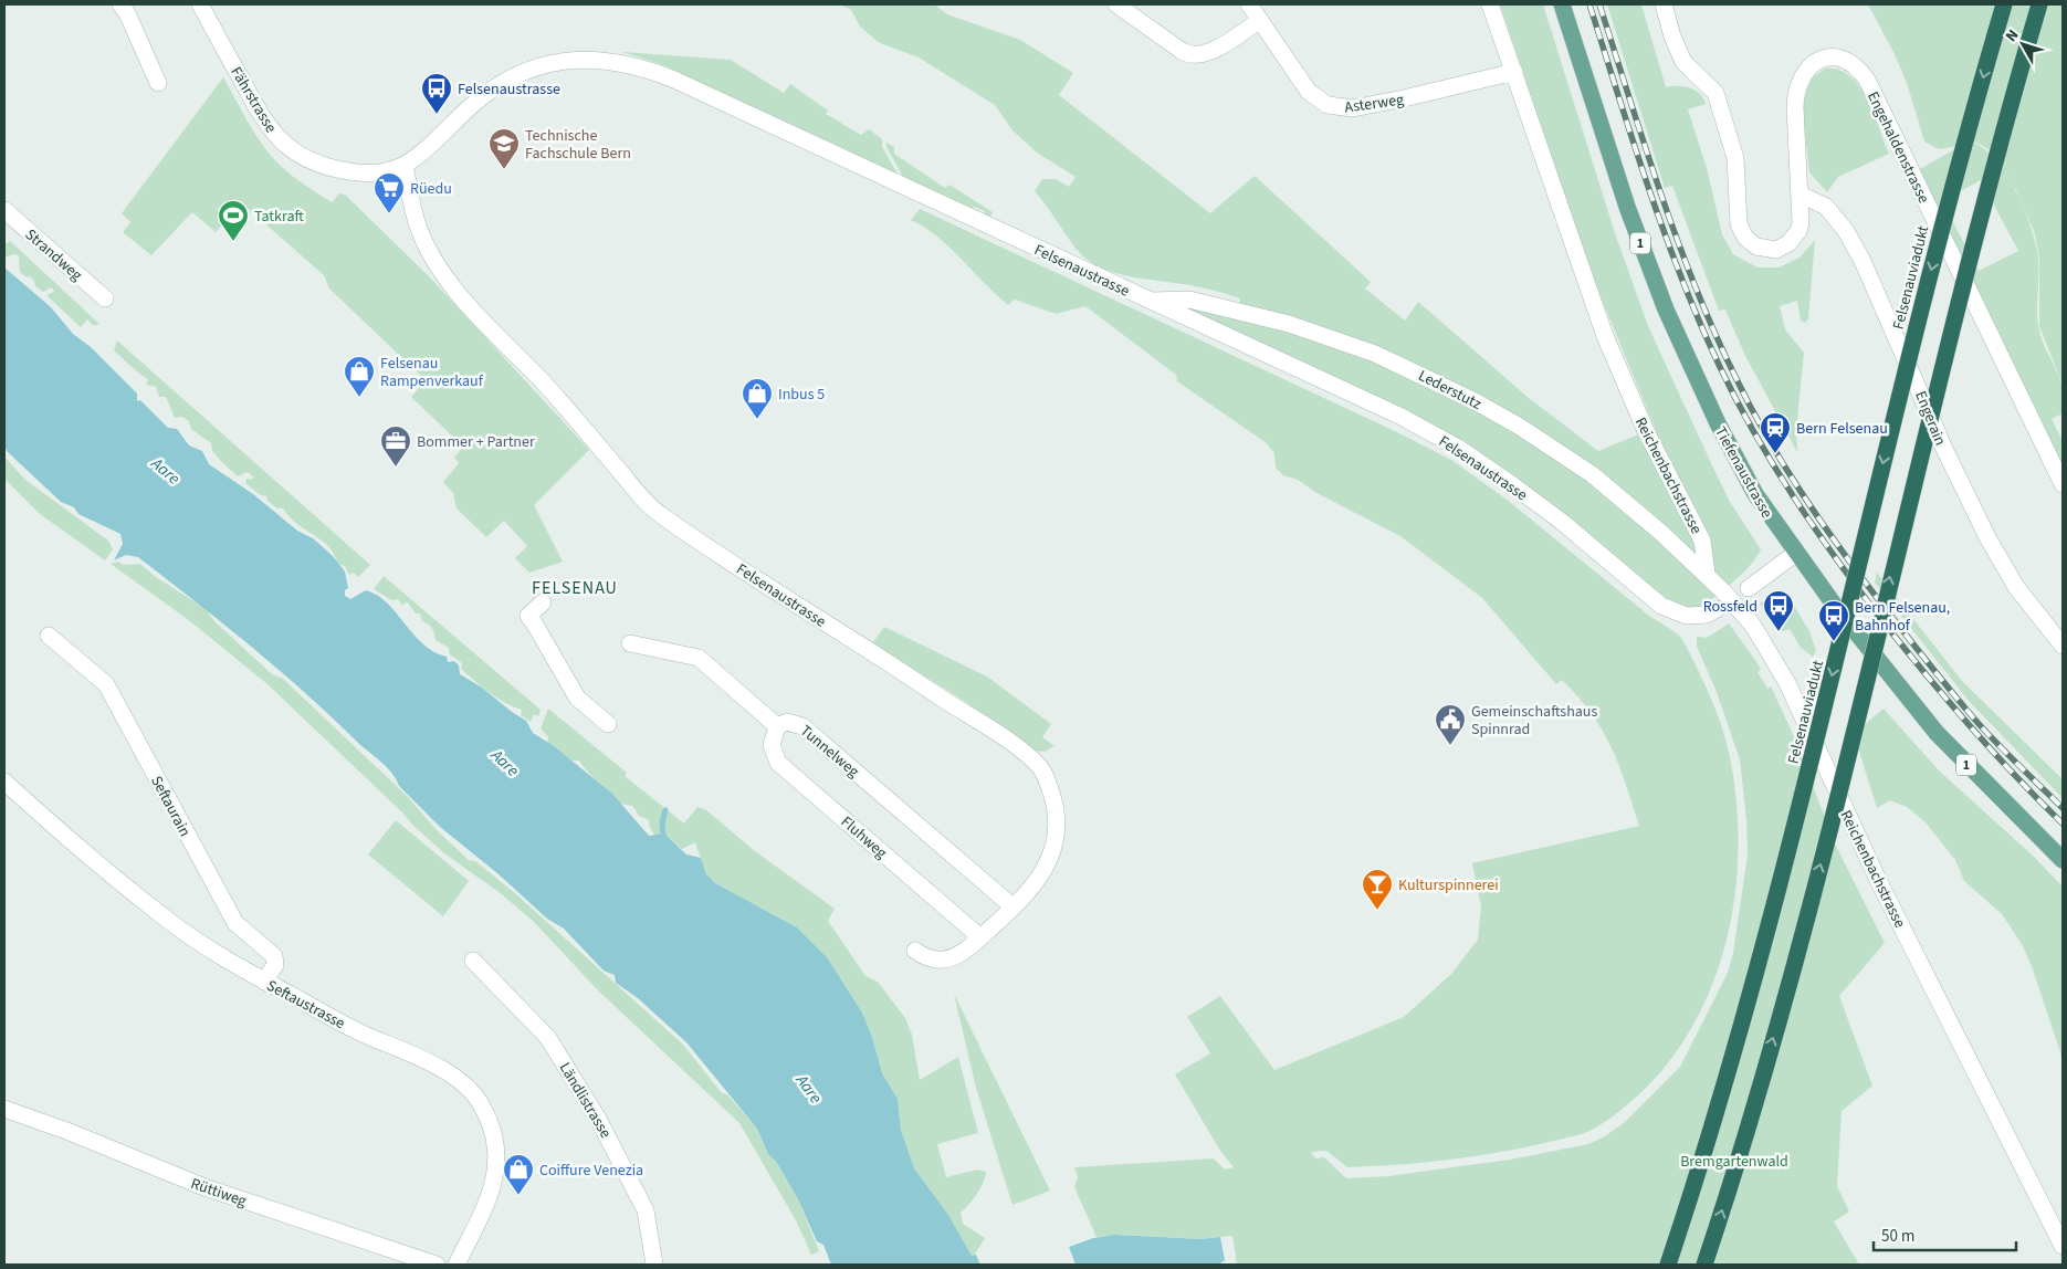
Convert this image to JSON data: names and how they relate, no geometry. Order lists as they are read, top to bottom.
{
  "streets": {
    "highway": ["Felsenauviadukt"],
    "main road": ["1", "Tiefenaustrasse"],
    "street": [
      "Fährstrasse",
      "Asterweg",
      "Engehaldenstrasse",
      "Strandweg",
      "Felsenaustrasse",
      "Lederstutz",
      "Engerain",
      "Reichenbachstrasse",
      "Tunnelweg",
      "Seftaurain",
      "Fluhweg",
      "Seftaustrasse",
      "Ländlistrasse",
      "Rüttiweg"
    ]
  },
  "crossings": [
    ["Fährstrasse", "Felsenaustrasse"],
    ["Asterweg", "Reichenbachstrasse"],
    ["Engehaldenstrasse", "Engerain"],
    ["Felsenaustrasse", "Lederstutz"],
    ["Felsenaustrasse", "Tunnelweg"],
    ["Felsenaustrasse", "Fluhweg"],
    ["Lederstutz", "Reichenbachstrasse"],
    ["Tunnelweg", "Fluhweg"],
    ["Seftaurain", "Seftaustrasse"]
  ],
  "districts": ["FELSENAU"],
  "water": ["Aare"],
  "parks": ["Bremgartenwald"],
  "places": {
    "bus stop": ["Felsenaustrasse", "Rossfeld", "Bern Felsenau, Bahnhof"],
    "school or university": ["Technische Fachschule Bern"],
    "supermarket": ["Rüedu"],
    "sports": ["Tatkraft"],
    "shop": ["Felsenau Rampenverkauf", "Inbus 5", "Coiffure Venezia"],
    "station": ["Bern Felsenau"],
    "office": ["Bommer + Partner"],
    "public building": ["Gemeinschaftshaus Spinnrad"],
    "bar": ["Kulturspinnerei"]
  },
  "scale_bar": "50 m",
  "north": "top left"
}
